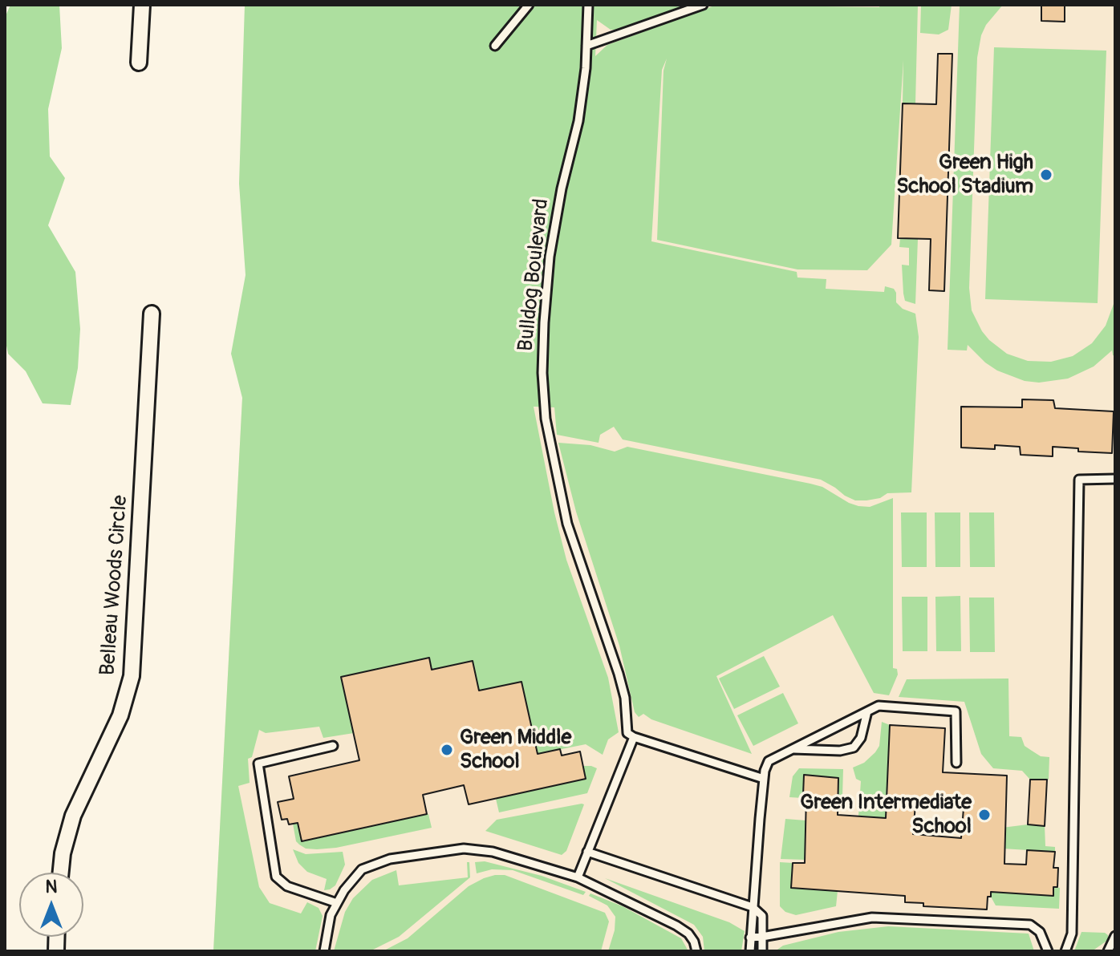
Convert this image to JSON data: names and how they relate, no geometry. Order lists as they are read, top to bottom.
{
  "streets": {
    "street": ["Belleau Woods Circle"],
    "lane": ["Bulldog Boulevard"]
  },
  "places": ["Green High School Stadium", "Green Middle School", "Green Intermediate School"],
  "north": "top"
}
